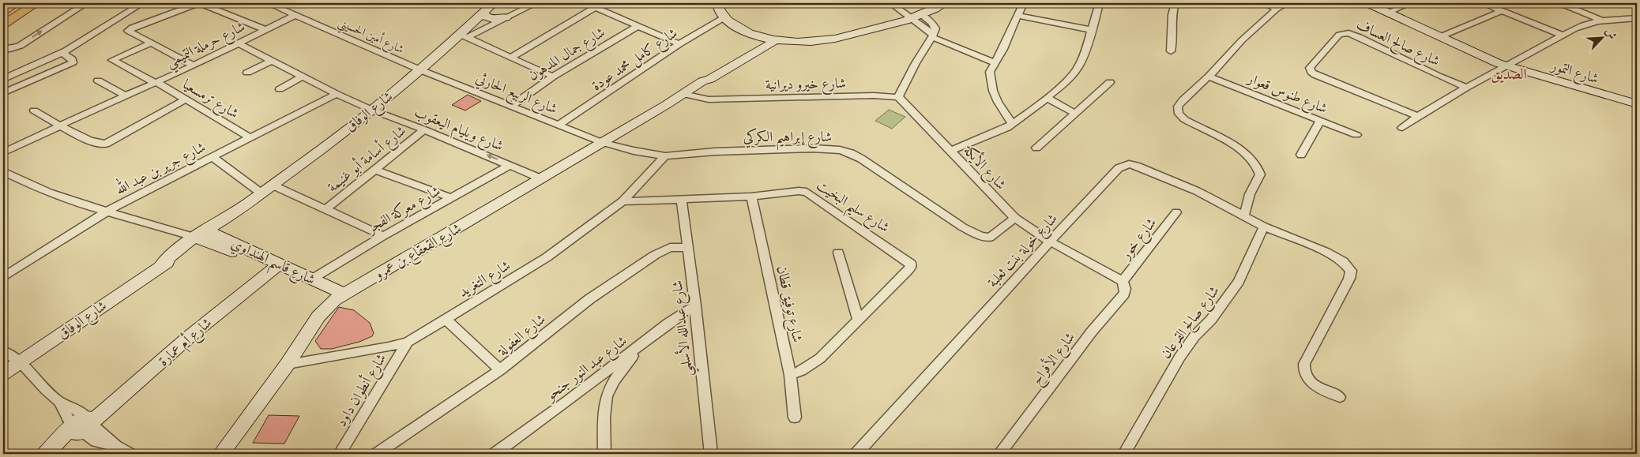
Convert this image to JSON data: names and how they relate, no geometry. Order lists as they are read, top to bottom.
{
  "streets": {
    "street": [
      "شارع أمين الحسيني",
      "شارع صالح العساف",
      "شارع حرملة التميمي",
      "شارع جمال المدهون",
      "شارع كامل محمد عودة",
      "شارع التمور",
      "شارع خيرو ديرانية",
      "شارع الربيع الحارثي",
      "شارع طنوس قعوار",
      "شارع ترمسعيا",
      "شارع الوفاق",
      "شارع ويليام اليعقوب",
      "شارع إبراهيم الكركي",
      "شارع أسامة أبو غنيمة",
      "شارع الأيكة",
      "شارع جرير بن عبد الله",
      "شارع سليم البخيت",
      "شارع معركة الفجر",
      "شارع خور",
      "شارع خولة بنت ثعلبة",
      "شارع القعقاع بن عمرو",
      "شارع قاسم الهنداوي",
      "شارع التغريد",
      "شارع توفيق قطان",
      "شارع صالح القرعان",
      "شارع عبدالله الأسلمي",
      "شارع العفولة",
      "شارع أم عمارة",
      "شارع الأفراح",
      "شارع عبد النور جنحو",
      "شارع أنطوان داود"
    ]
  },
  "crossings": [
    ["شارع أمين الحسيني", "شارع حرملة التميمي"],
    ["شارع أمين الحسيني", "شارع الربيع الحارثي"],
    ["شارع أمين الحسيني", "شارع الوفاق"],
    ["شارع حرملة التميمي", "شارع ترمسعيا"],
    ["شارع حرملة التميمي", "شارع ويليام اليعقوب"],
    ["شارع جمال المدهون", "شارع الربيع الحارثي"],
    ["شارع كامل محمد عودة", "شارع الربيع الحارثي"],
    ["شارع خيرو ديرانية", "شارع الأيكة"],
    ["شارع خيرو ديرانية", "شارع القعقاع بن عمرو"],
    ["شارع الربيع الحارثي", "شارع الوفاق"],
    ["شارع الربيع الحارثي", "شارع إبراهيم الكركي"],
    ["شارع الربيع الحارثي", "شارع القعقاع بن عمرو"],
    ["شارع ترمسعيا", "شارع جرير بن عبد الله"],
    ["شارع الوفاق", "شارع ويليام اليعقوب"],
    ["شارع الوفاق", "شارع قاسم الهنداوي"],
    ["شارع ويليام اليعقوب", "شارع أسامة أبو غنيمة"],
    ["شارع ويليام اليعقوب", "شارع جرير بن عبد الله"],
    ["شارع ويليام اليعقوب", "شارع معركة الفجر"],
    ["شارع ويليام اليعقوب", "شارع القعقاع بن عمرو"],
    ["شارع إبراهيم الكركي", "شارع الأيكة"],
    ["شارع إبراهيم الكركي", "شارع القعقاع بن عمرو"],
    ["شارع إبراهيم الكركي", "شارع التغريد"],
    ["شارع الأيكة", "شارع خور"],
    ["شارع الأيكة", "شارع خولة بنت ثعلبة"],
    ["شارع الأيكة", "شارع الأفراح"],
    ["شارع سليم البخيت", "شارع التغريد"],
    ["شارع سليم البخيت", "شارع توفيق قطان"],
    ["شارع سليم البخيت", "شارع عبدالله الأسلمي"],
    ["شارع معركة الفجر", "شارع قاسم الهنداوي"],
    ["شارع خور", "شارع الأفراح"],
    ["شارع خولة بنت ثعلبة", "شارع صالح القرعان"],
    ["شارع القعقاع بن عمرو", "شارع قاسم الهنداوي"],
    ["شارع القعقاع بن عمرو", "شارع التغريد"],
    ["شارع قاسم الهنداوي", "شارع أم عمارة"],
    ["شارع التغريد", "شارع أنطوان داود"],
    ["شارع عبدالله الأسلمي", "شارع العفولة"],
    ["شارع عبدالله الأسلمي", "شارع عبد النور جنحو"]
  ],
  "districts": ["الصديق"],
  "north": "top right"
}
